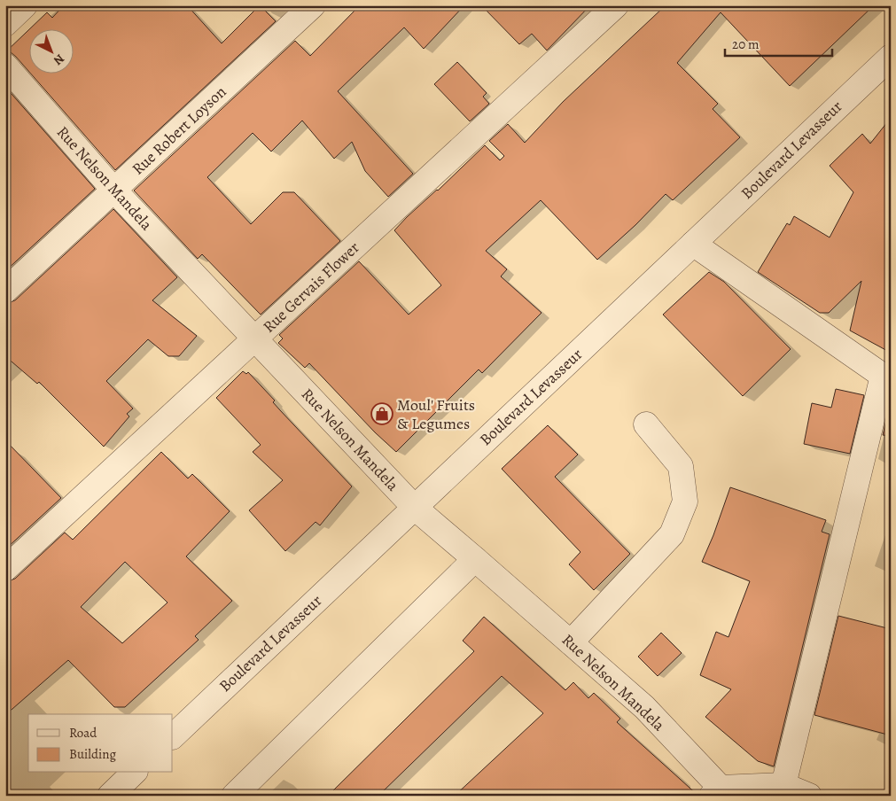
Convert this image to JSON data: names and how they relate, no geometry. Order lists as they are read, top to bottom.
{
  "streets": {
    "street": [
      "Rue Robert Loyson",
      "Boulevard Levasseur",
      "Rue Nelson Mandela",
      "Rue Gervais Flower"
    ]
  },
  "crossings": [
    ["Rue Robert Loyson", "Rue Nelson Mandela"],
    ["Boulevard Levasseur", "Rue Nelson Mandela"],
    ["Rue Nelson Mandela", "Rue Gervais Flower"]
  ],
  "places": {
    "shop": ["Moul' Fruits & Legumes"]
  },
  "legend": ["Road", "Building"],
  "scale_bar": "20 m",
  "north": "bottom right"
}
